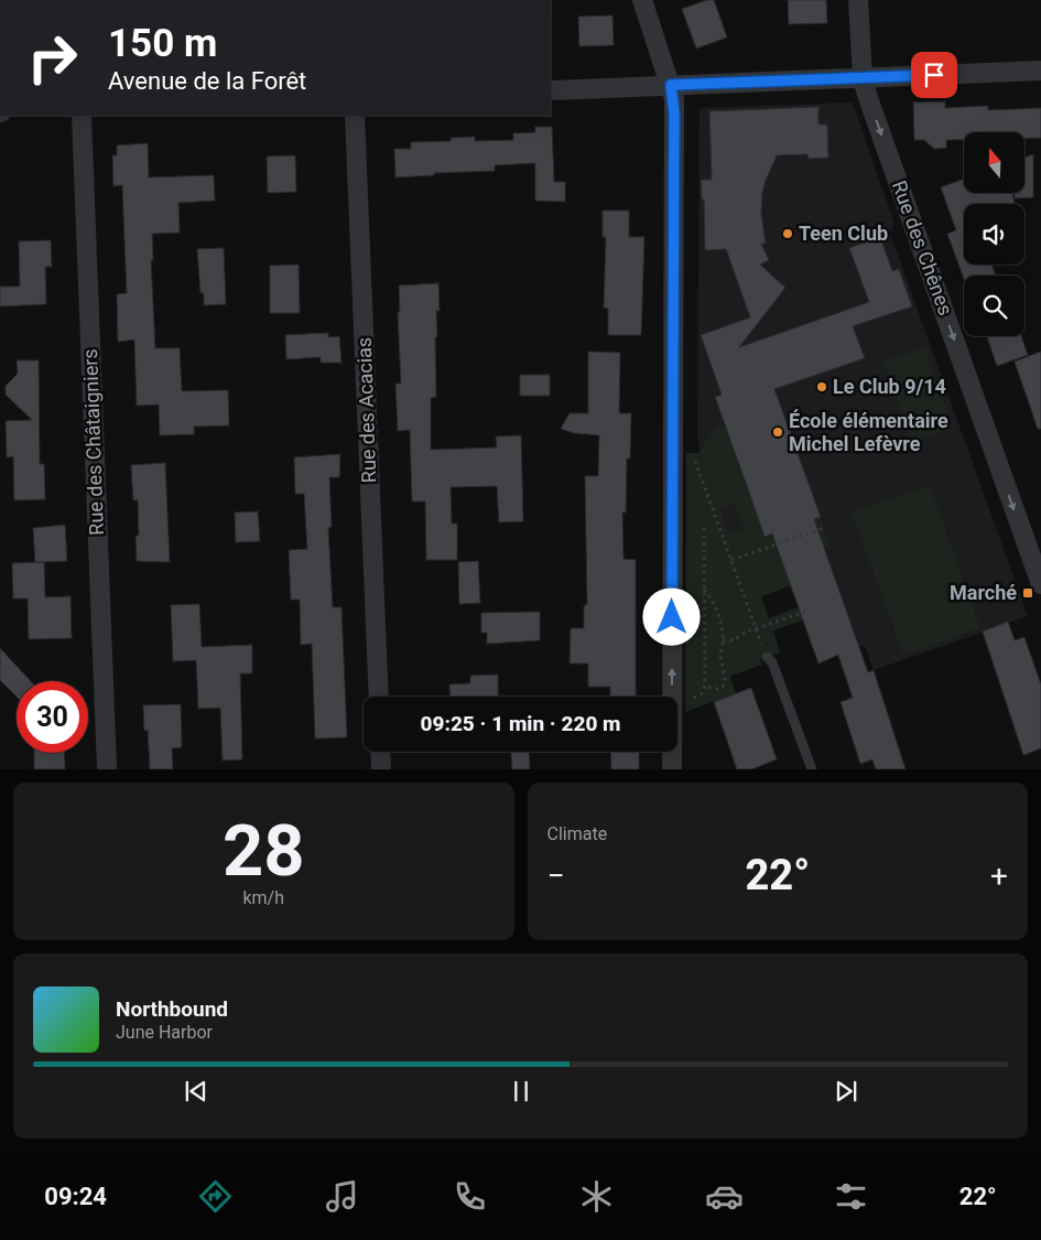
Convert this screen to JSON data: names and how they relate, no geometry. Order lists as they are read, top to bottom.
{
  "streets": {
    "street": ["Rue des Chênes", "Rue des Acacias", "Rue des Châtaigniers"]
  },
  "one_way": ["Rue des Chênes"],
  "places": {
    "other": ["Teen Club", "Le Club 9/14", "École élémentaire Michel Lefèvre"],
    "transit": ["Marché"]
  },
  "north": "top",
  "page": {
    "turn": ["150 m", "Avenue de la Forêt"],
    "limit": "30",
    "trip": "09:25 · 1 min · 220 m",
    "tile": [
      ["28", "km/h"],
      "Climate"
    ],
    "heat": ["−", "22°", "+"],
    "song": ["Northbound", "June Harbor"],
    "tabs": ["09:24", "22°"]
  }
}
